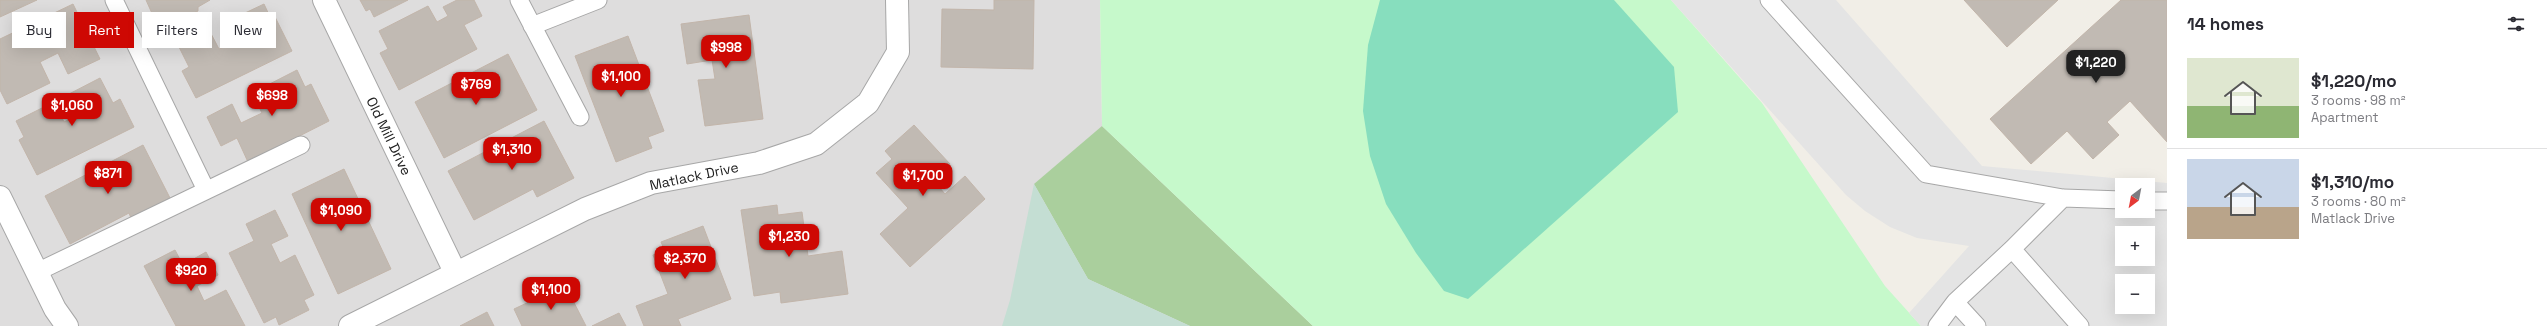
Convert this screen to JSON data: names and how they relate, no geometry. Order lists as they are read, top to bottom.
{
  "streets": {
    "street": ["Old Mill Drive", "Matlack Drive"]
  },
  "crossings": [
    ["Old Mill Drive", "Matlack Drive"]
  ],
  "north": "bottom left",
  "page": {
    "heading": "14 homes",
    "chip": [
      "Buy",
      "Rent",
      "Filters",
      "New"
    ],
    "price": [
      "$998",
      "$1,220",
      "$1,100",
      "$769",
      "$698",
      "$1,060",
      "$1,310",
      "$871",
      "$1,700",
      "$1,090",
      "$1,230",
      "$2,370",
      "$920",
      "$1,100"
    ],
    "list": [
      {
        "name": "$1,220/mo",
        "note": "3 rooms · 98 m² · Apartment"
      },
      {
        "name": "$1,310/mo",
        "note": "3 rooms · 80 m² · Matlack Drive"
      }
    ],
    "map_buttons": ["+", "−"]
  }
}
